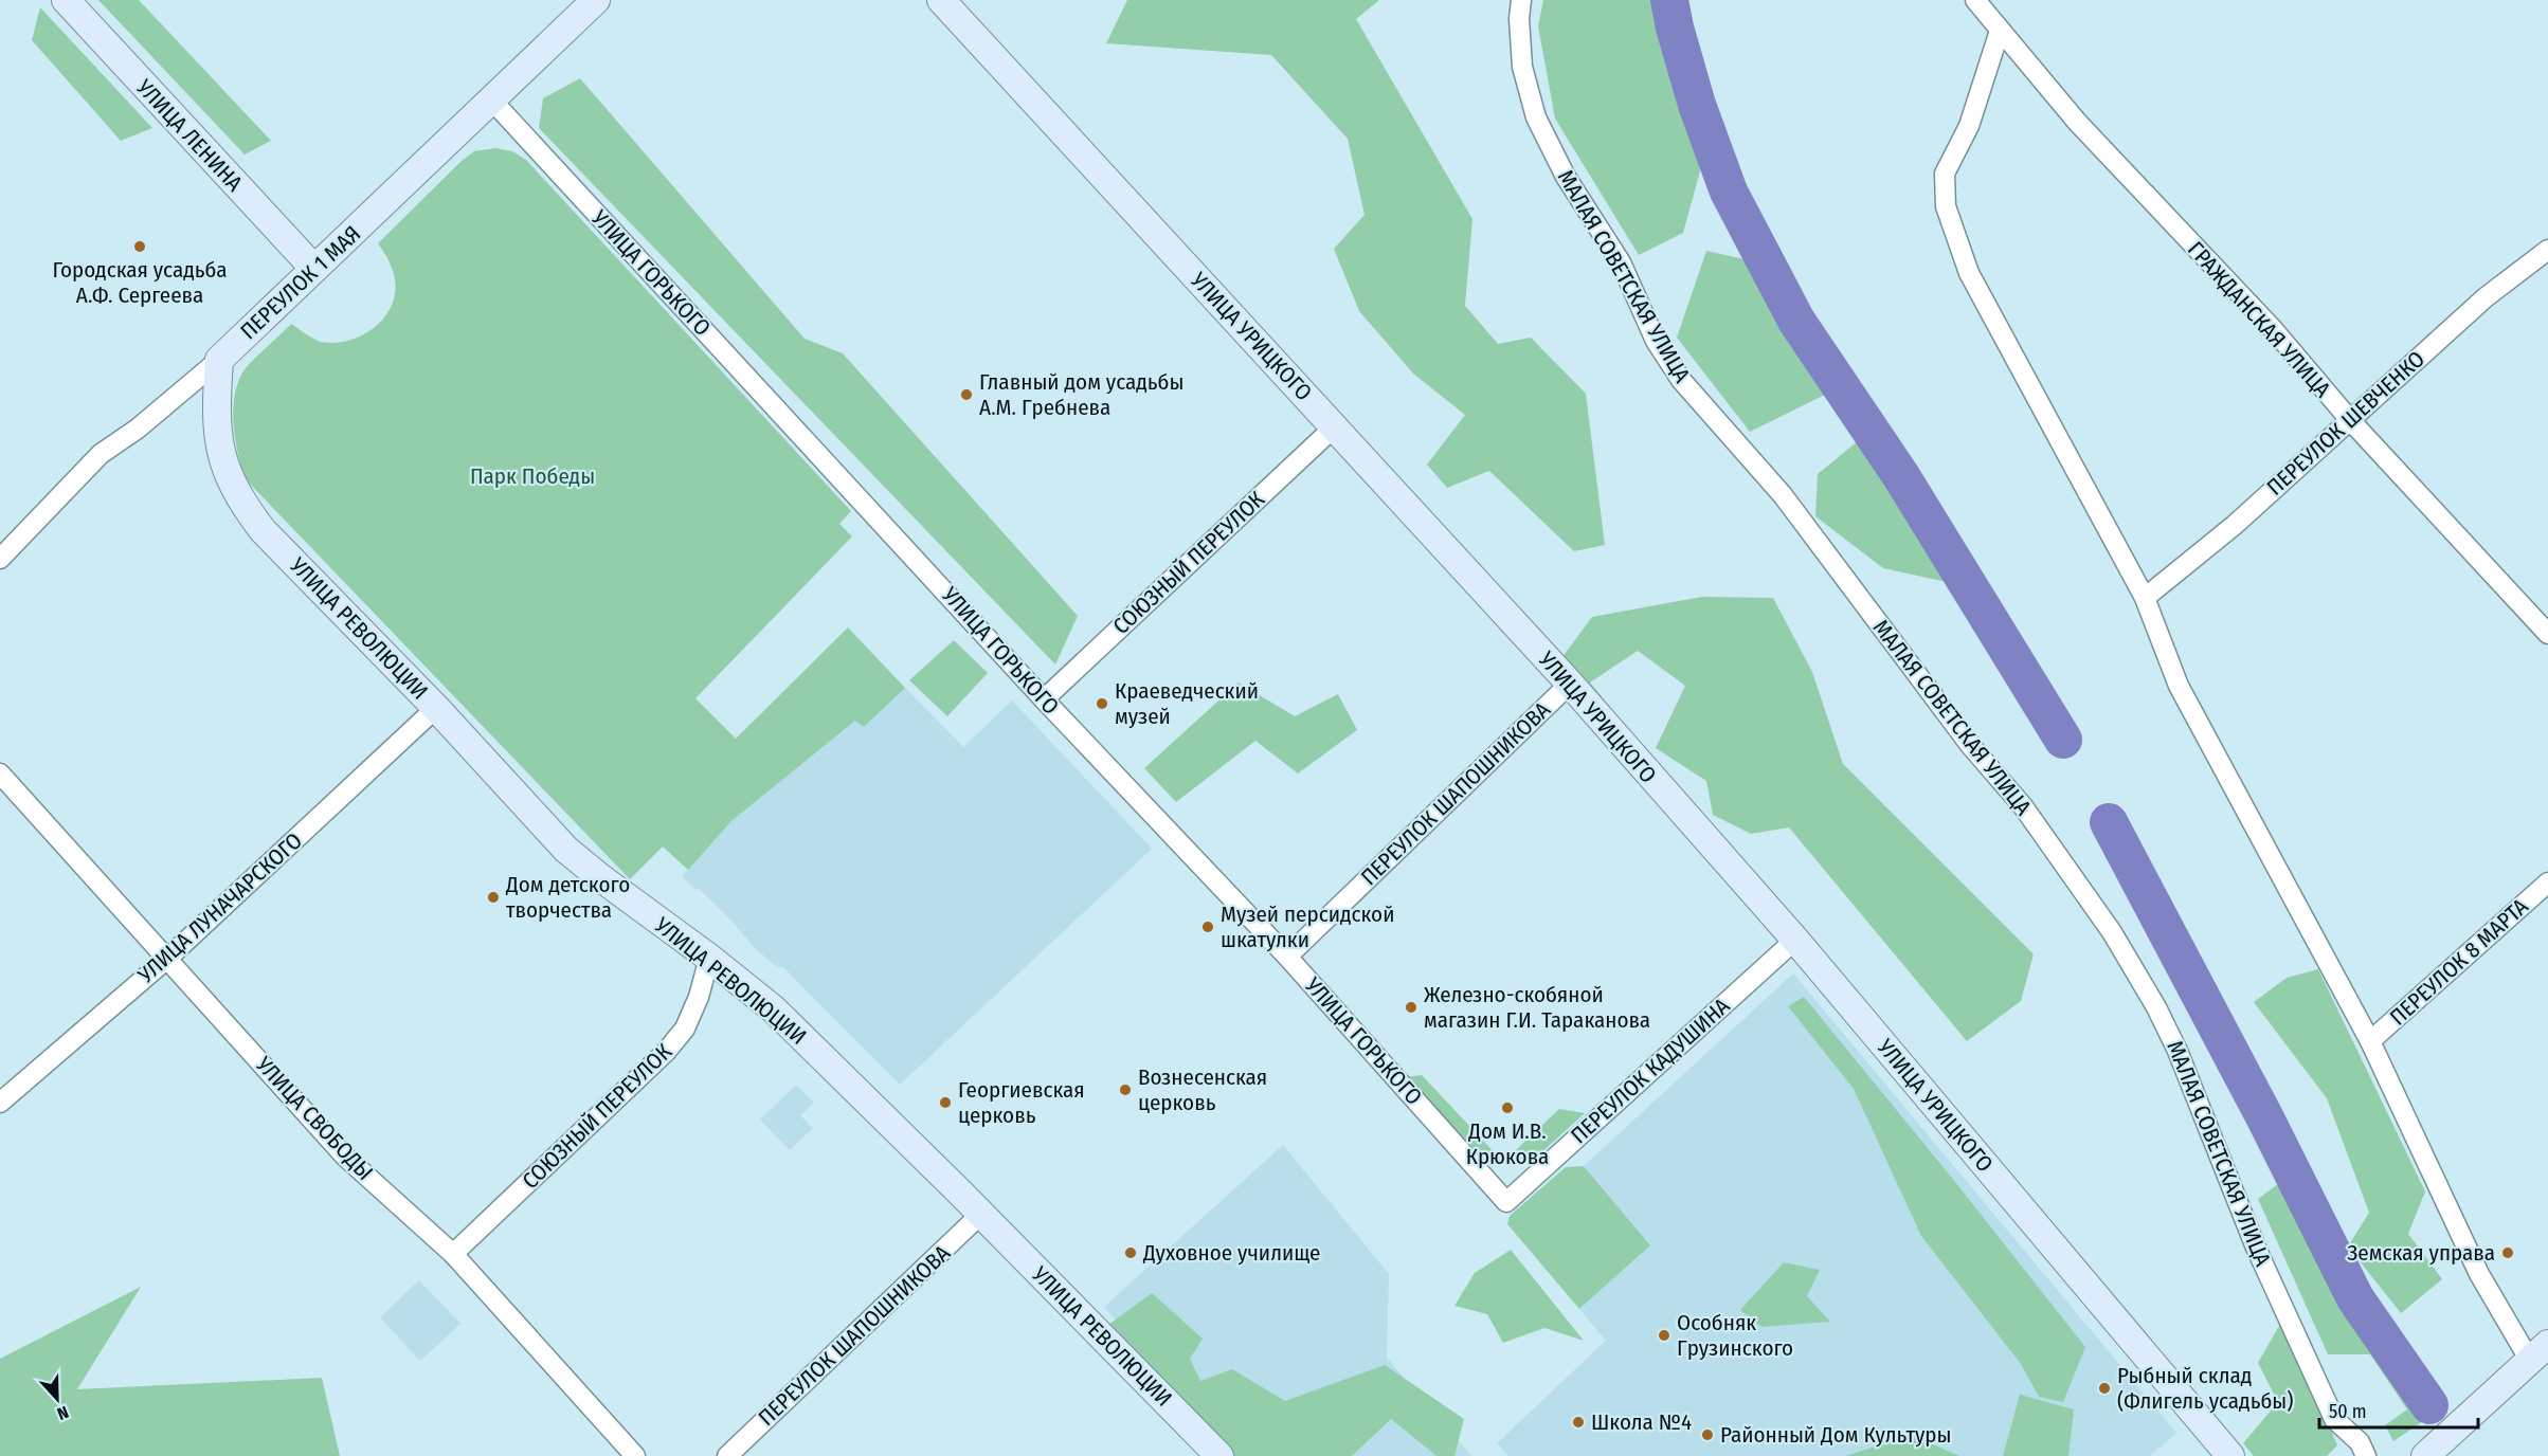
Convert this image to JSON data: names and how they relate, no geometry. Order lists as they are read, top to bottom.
{
  "streets": {
    "main road": [
      "УЛИЦА ЛЕНИНА",
      "ПЕРЕУЛОК 1 МАЯ",
      "УЛИЦА УРИЦКОГО",
      "УЛИЦА РЕВОЛЮЦИИ"
    ],
    "street": [
      "УЛИЦА ГОРЬКОГО",
      "МАЛАЯ СОВЕТСКАЯ УЛИЦА",
      "ГРАЖДАНСКАЯ УЛИЦА",
      "ПЕРЕУЛОК ШЕВЧЕНКО",
      "СОЮЗНЫЙ ПЕРЕУЛОК",
      "ПЕРЕУЛОК ШАПОШНИКОВА",
      "УЛИЦА ЛУНАЧАРСКОГО",
      "ПЕРЕУЛОК 8 МАРТА",
      "ПЕРЕУЛОК КАДУШИНА",
      "УЛИЦА СВОБОДЫ"
    ]
  },
  "crossings": [
    ["УЛИЦА ЛЕНИНА", "ПЕРЕУЛОК 1 МАЯ"],
    ["УЛИЦА ГОРЬКОГО", "ПЕРЕУЛОК 1 МАЯ"],
    ["УЛИЦА ГОРЬКОГО", "СОЮЗНЫЙ ПЕРЕУЛОК"],
    ["УЛИЦА ГОРЬКОГО", "ПЕРЕУЛОК ШАПОШНИКОВА"],
    ["УЛИЦА ГОРЬКОГО", "ПЕРЕУЛОК КАДУШИНА"],
    ["ПЕРЕУЛОК 1 МАЯ", "УЛИЦА РЕВОЛЮЦИИ"],
    ["ГРАЖДАНСКАЯ УЛИЦА", "ПЕРЕУЛОК ШЕВЧЕНКО"],
    ["УЛИЦА УРИЦКОГО", "СОЮЗНЫЙ ПЕРЕУЛОК"],
    ["УЛИЦА УРИЦКОГО", "ПЕРЕУЛОК ШАПОШНИКОВА"],
    ["УЛИЦА УРИЦКОГО", "ПЕРЕУЛОК КАДУШИНА"],
    ["СОЮЗНЫЙ ПЕРЕУЛОК", "УЛИЦА РЕВОЛЮЦИИ"],
    ["СОЮЗНЫЙ ПЕРЕУЛОК", "УЛИЦА СВОБОДЫ"],
    ["УЛИЦА РЕВОЛЮЦИИ", "ПЕРЕУЛОК ШАПОШНИКОВА"],
    ["УЛИЦА РЕВОЛЮЦИИ", "УЛИЦА ЛУНАЧАРСКОГО"],
    ["УЛИЦА ЛУНАЧАРСКОГО", "УЛИЦА СВОБОДЫ"]
  ],
  "parks": ["Парк Победы"],
  "places": [
    "Городская усадьба А.Ф. Сергеева",
    "Главный дом усадьбы А.М. Гребнева",
    "Краеведческий музей",
    "Дом детского творчества",
    "Музей персидской шкатулки",
    "Железно-скобяной магазин Г.И. Тараканова",
    "Вознесенская церковь",
    "Георгиевская церковь",
    "Дом И.В. Крюкова",
    "Духовное училище",
    "Земская управа",
    "Особняк Грузинского",
    "Рыбный склад (Флигель усадьбы)",
    "Школа №4",
    "Районный Дом Культуры"
  ],
  "scale_bar": "50 m",
  "north": "bottom"
}
